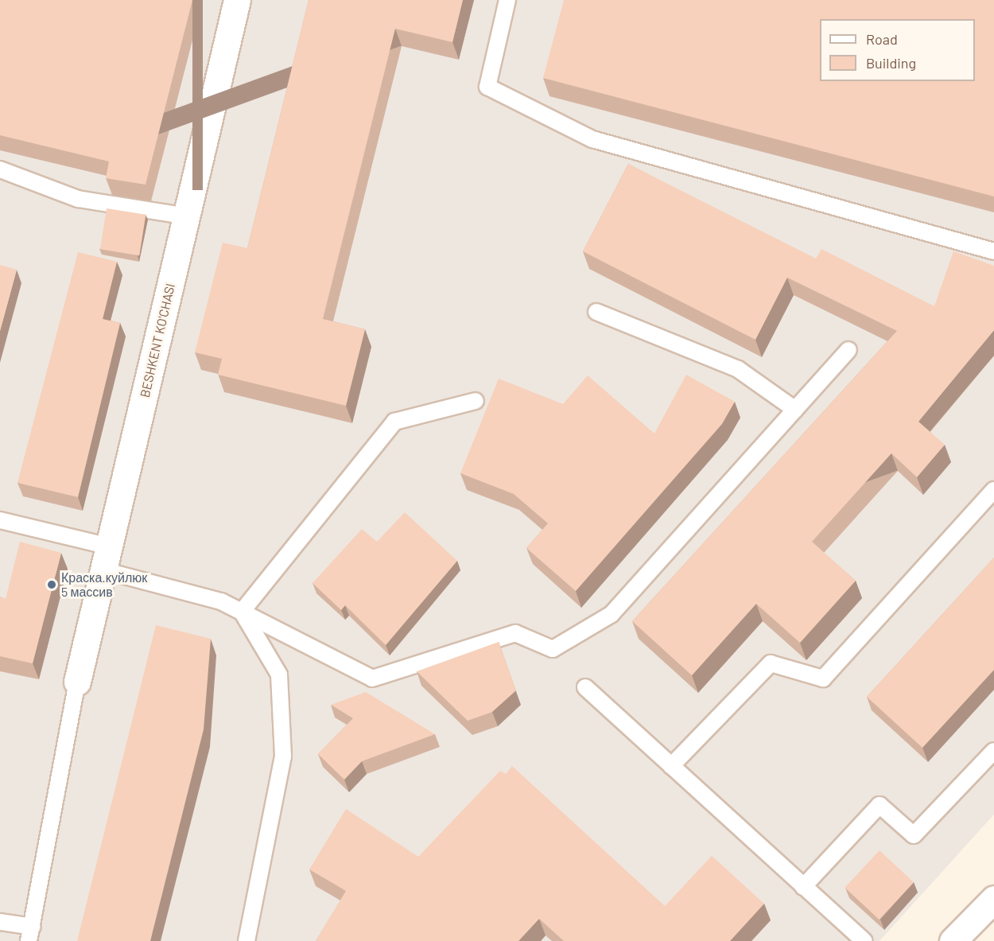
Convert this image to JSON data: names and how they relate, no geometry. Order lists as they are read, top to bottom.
{
  "streets": {
    "street": ["BESHKENT KO'CHASI"]
  },
  "places": ["Краска.куйлюк 5 массив"],
  "legend": ["Road", "Building"]
}
